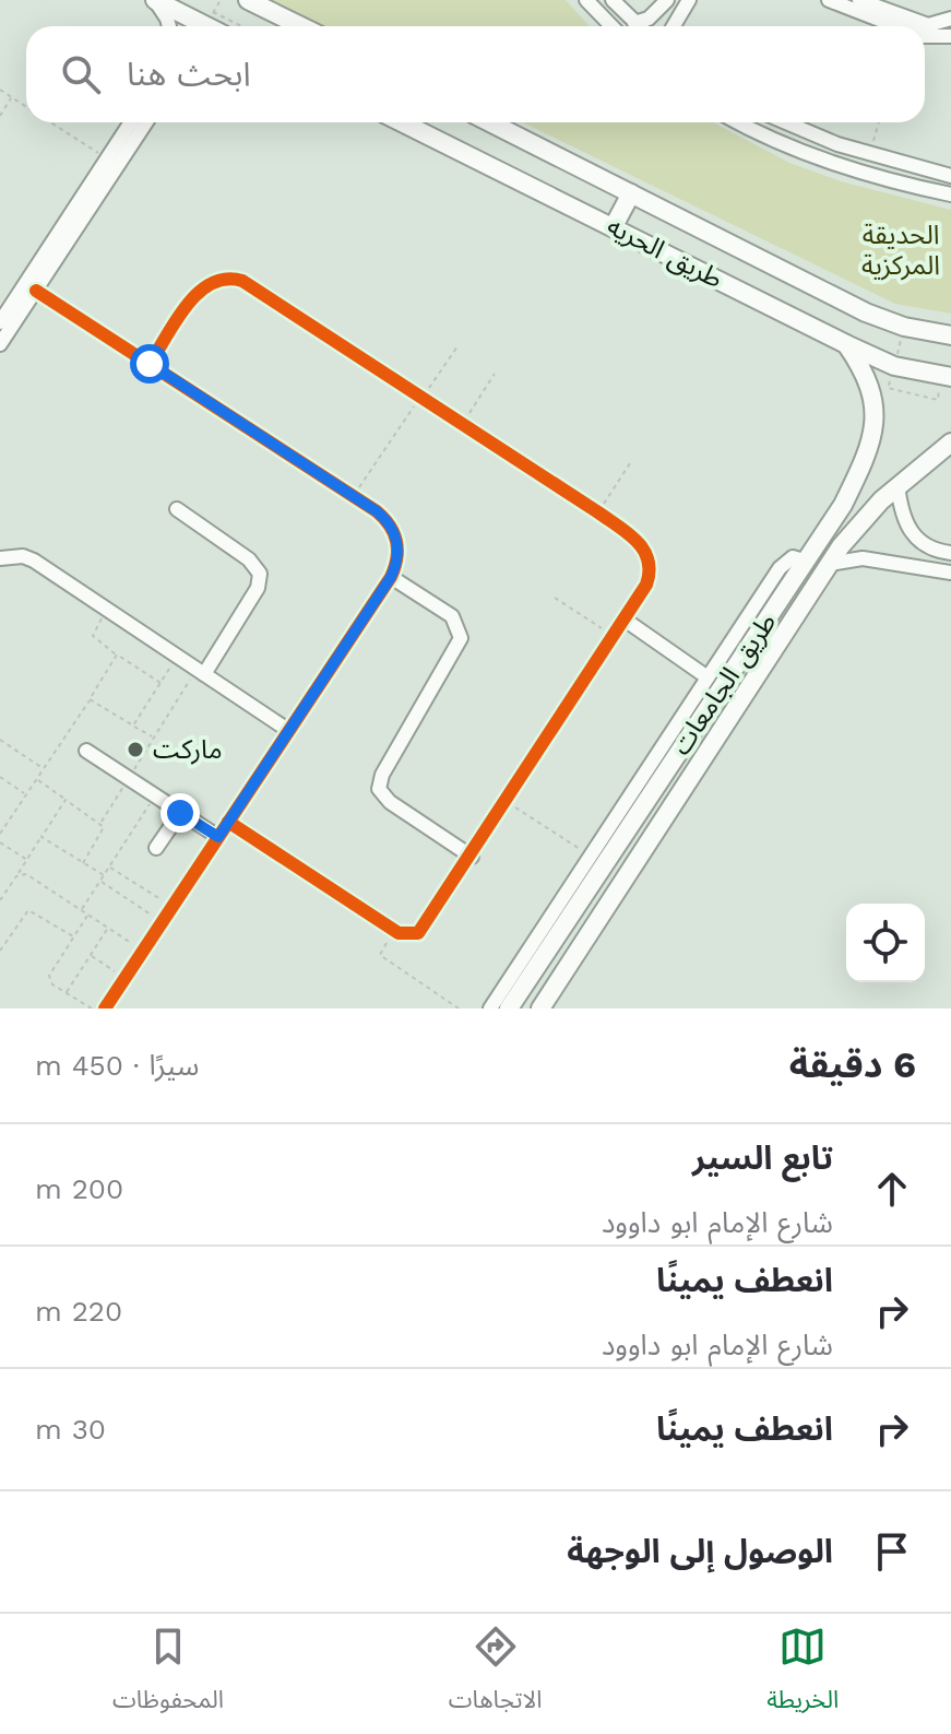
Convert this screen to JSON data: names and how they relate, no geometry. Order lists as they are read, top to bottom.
{
  "streets": {
    "main road": ["طريق الحريه", "طريق الجامعات"]
  },
  "crossings": [
    ["طريق الحريه", "طريق الجامعات"]
  ],
  "parks": ["الحديقة المركزية"],
  "places": ["ماركت"],
  "page": {
    "search": "ابحث هنا",
    "heading": ["6 دقيقة", "سيرًا · 450 m"],
    "list": [
      ["تابع السير", "شارع الإمام ابو داوود", "200 m"],
      ["انعطف يمينًا", "شارع الإمام ابو داوود", "220 m"],
      ["انعطف يمينًا", "30 m"],
      "الوصول إلى الوجهة"
    ],
    "nav": ["الخريطة", "الاتجاهات", "المحفوظات"]
  }
}
